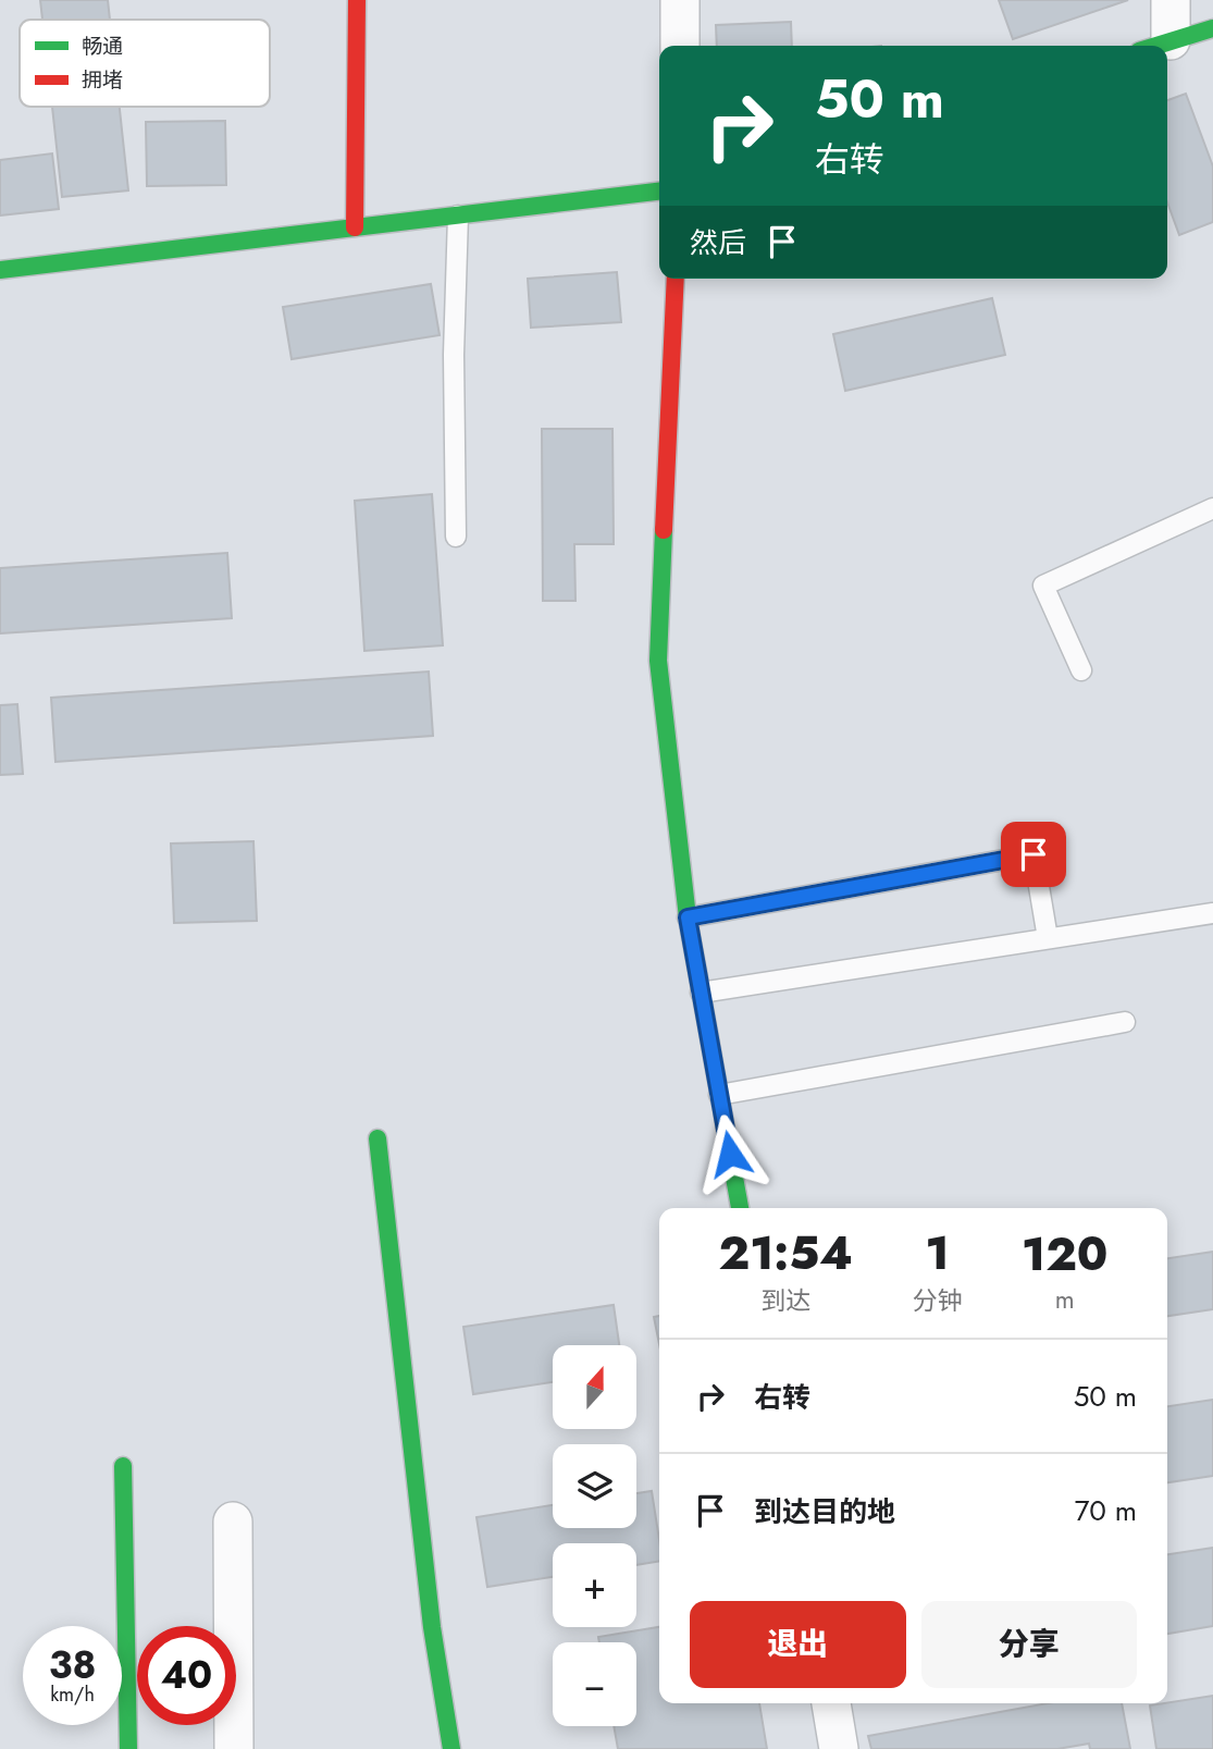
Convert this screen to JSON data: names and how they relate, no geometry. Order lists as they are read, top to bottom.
{
  "legend": ["畅通", "拥堵"],
  "north": "top",
  "page": {
    "turn": ["50 m", "右转"],
    "then": "然后",
    "eta": [
      "21:54",
      "到达",
      "1",
      "分钟",
      "120",
      "m"
    ],
    "list": [
      {
        "name": "右转",
        "value": "50 m"
      },
      {
        "name": "到达目的地",
        "value": "70 m"
      }
    ],
    "map_buttons": ["+", "−"],
    "buttons": ["退出", "分享"],
    "speed": "38 km/h",
    "limit": "40"
  }
}
